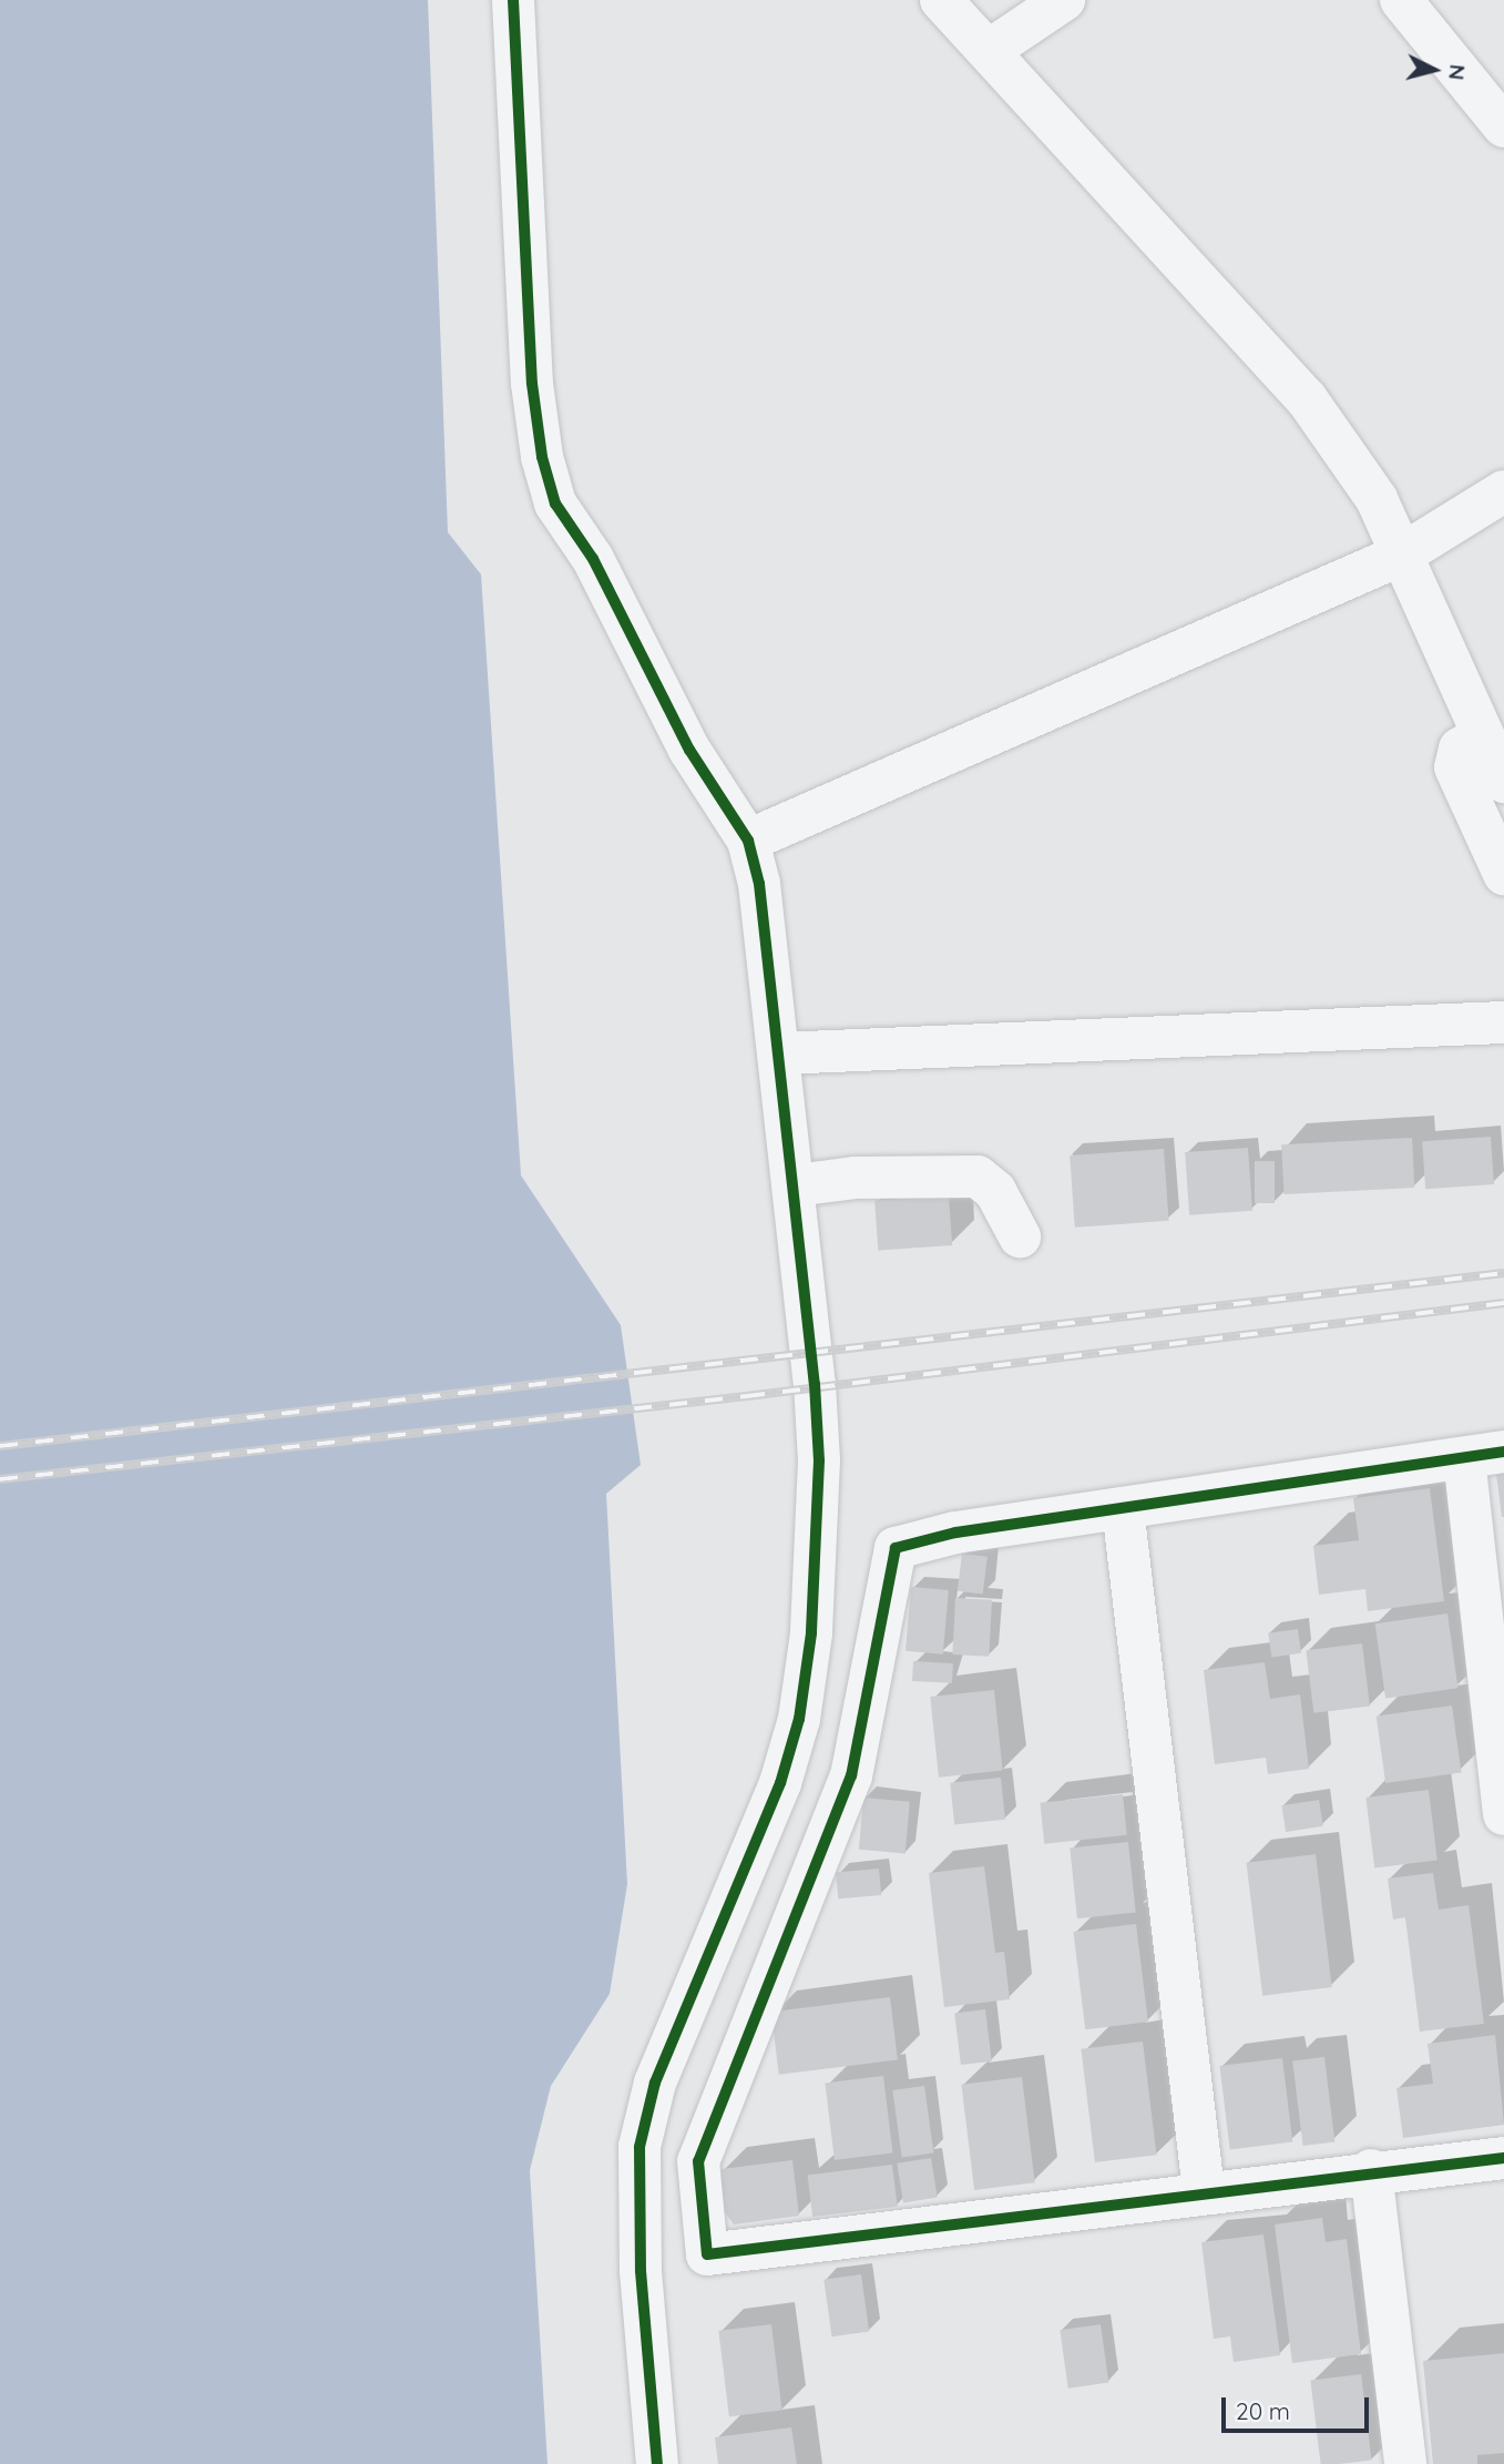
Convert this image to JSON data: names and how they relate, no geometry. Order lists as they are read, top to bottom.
{
  "scale_bar": "20 m",
  "north": "right"
}
